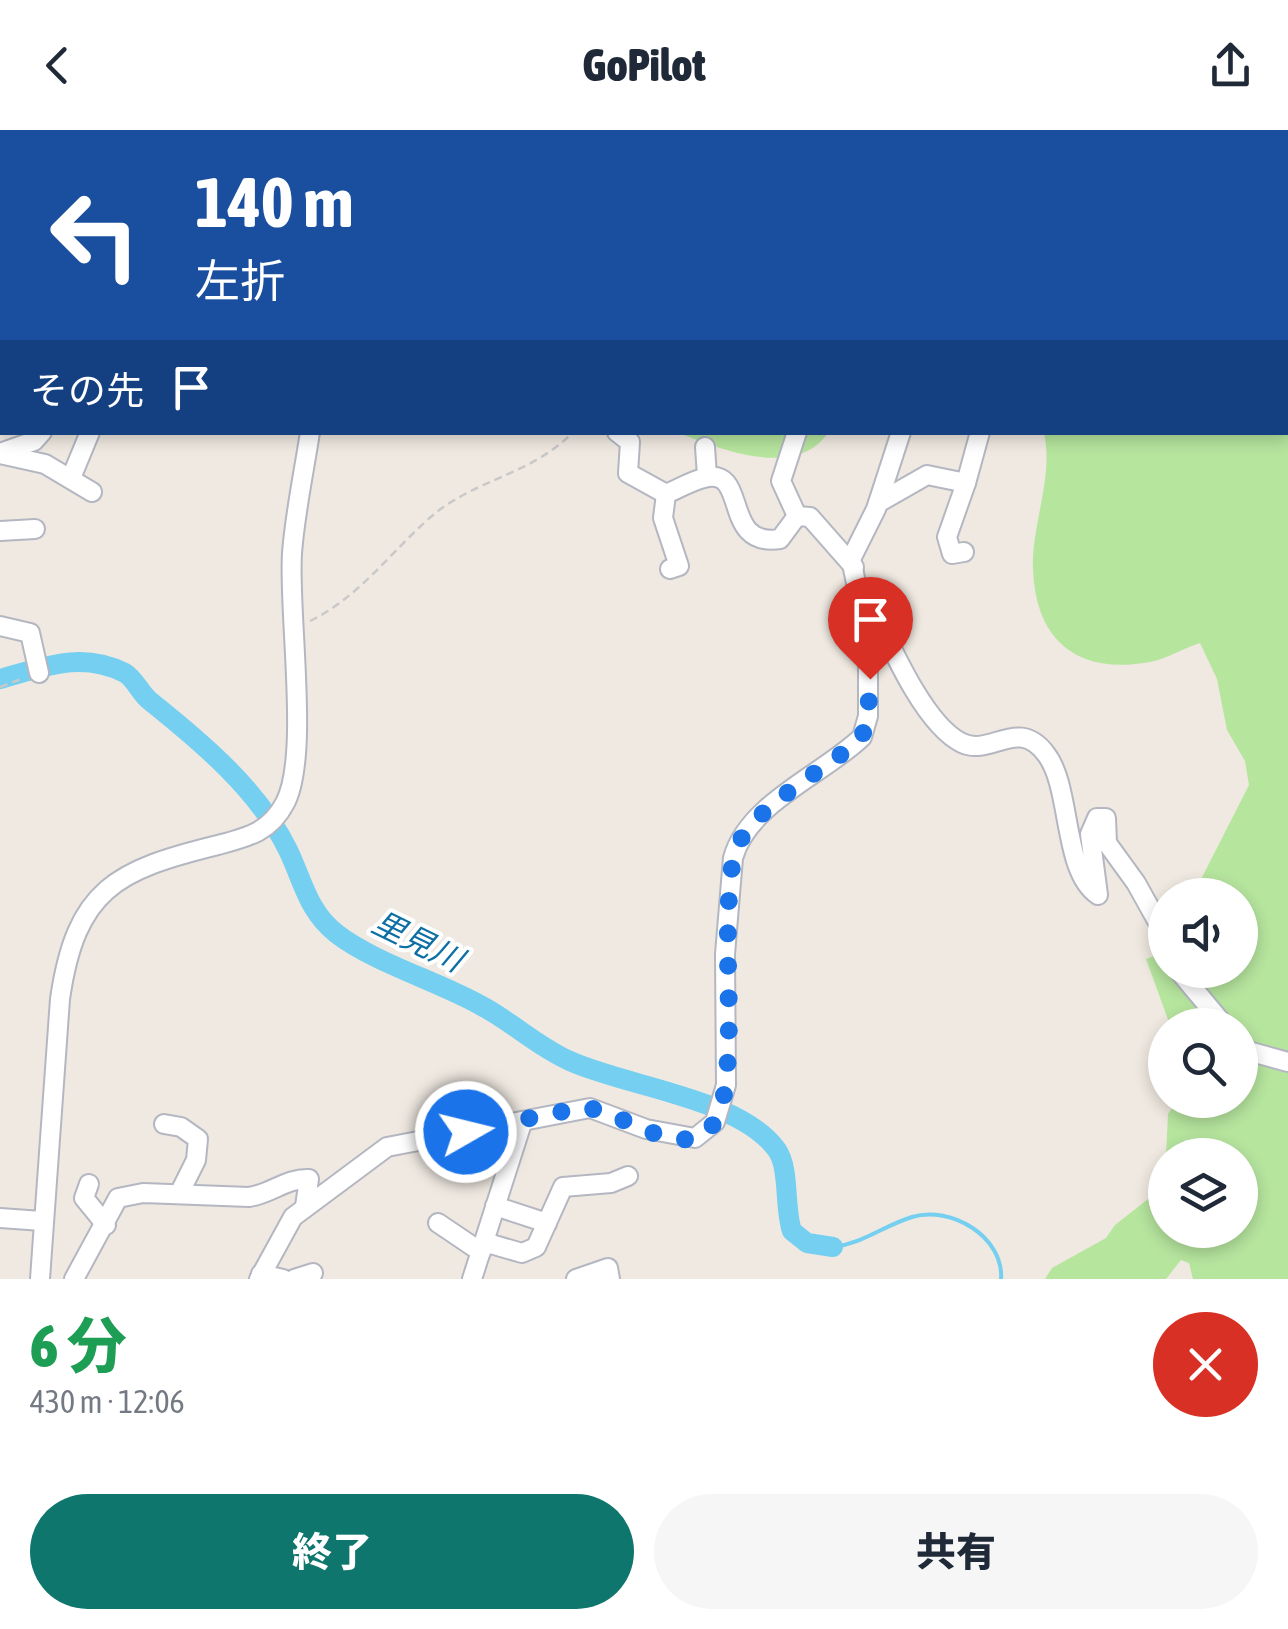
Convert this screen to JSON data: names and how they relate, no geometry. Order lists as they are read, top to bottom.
{
  "water": ["里見川"],
  "page": {
    "header": "GoPilot",
    "turn": ["140 m", "左折"],
    "then": "その先",
    "heading": ["6 分", "430 m · 12:06"],
    "buttons": ["終了", "共有"]
  }
}
